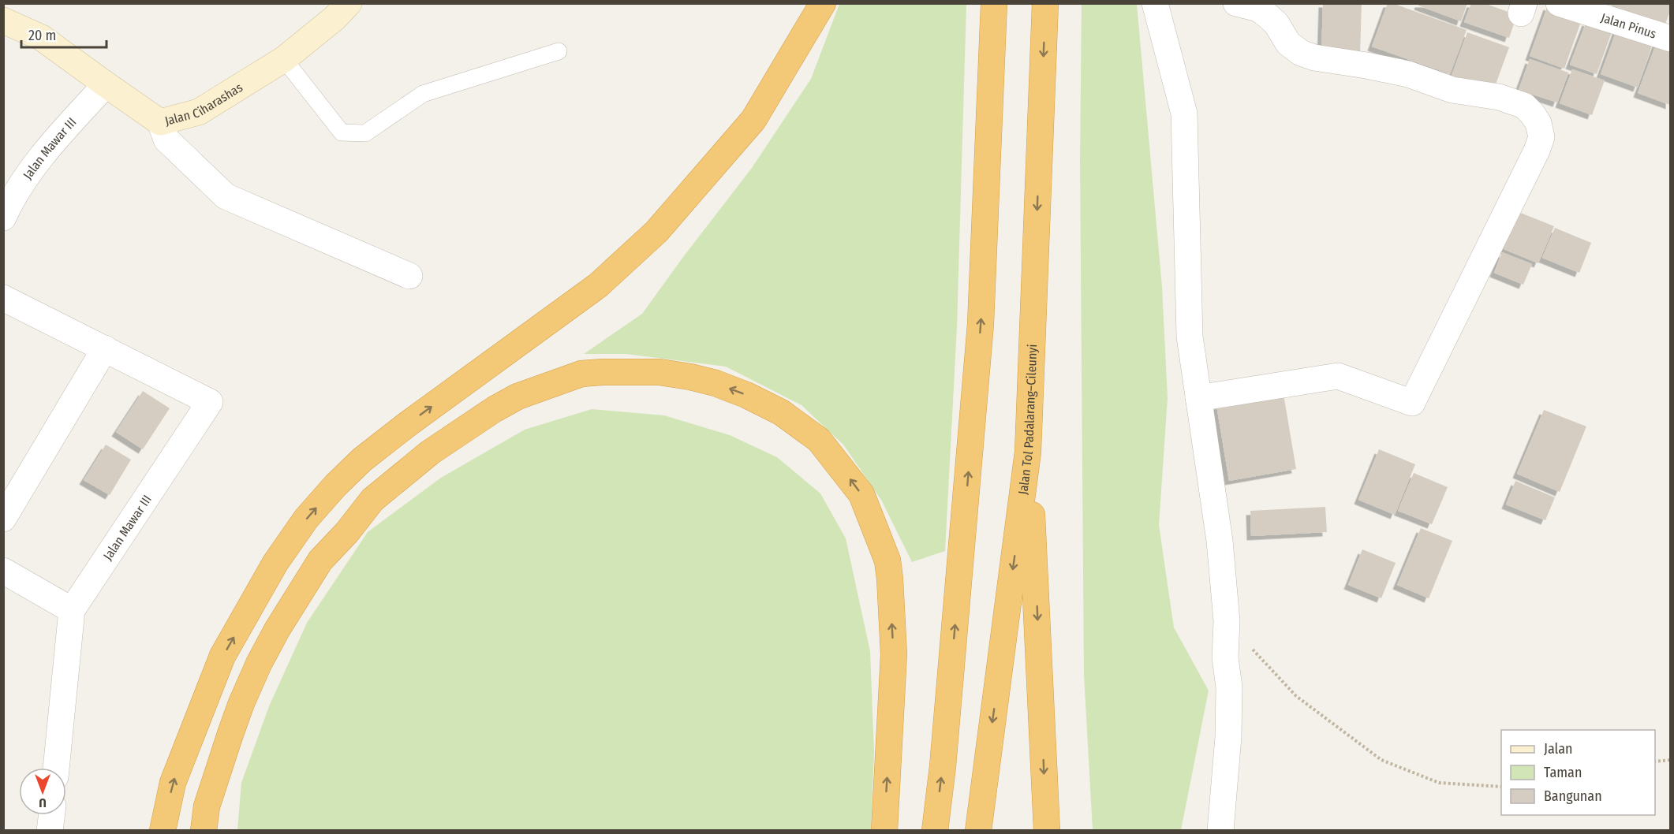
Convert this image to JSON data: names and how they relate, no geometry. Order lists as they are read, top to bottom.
{
  "streets": {
    "highway": ["Jalan Tol Padalarang–Cileunyi"],
    "street": ["Jalan Pinus", "Jalan Ciharashas", "Jalan Mawar III"]
  },
  "crossings": [
    ["Jalan Ciharashas", "Jalan Mawar III"]
  ],
  "legend": ["Jalan", "Taman", "Bangunan"],
  "scale_bar": "20 m",
  "north": "bottom"
}
